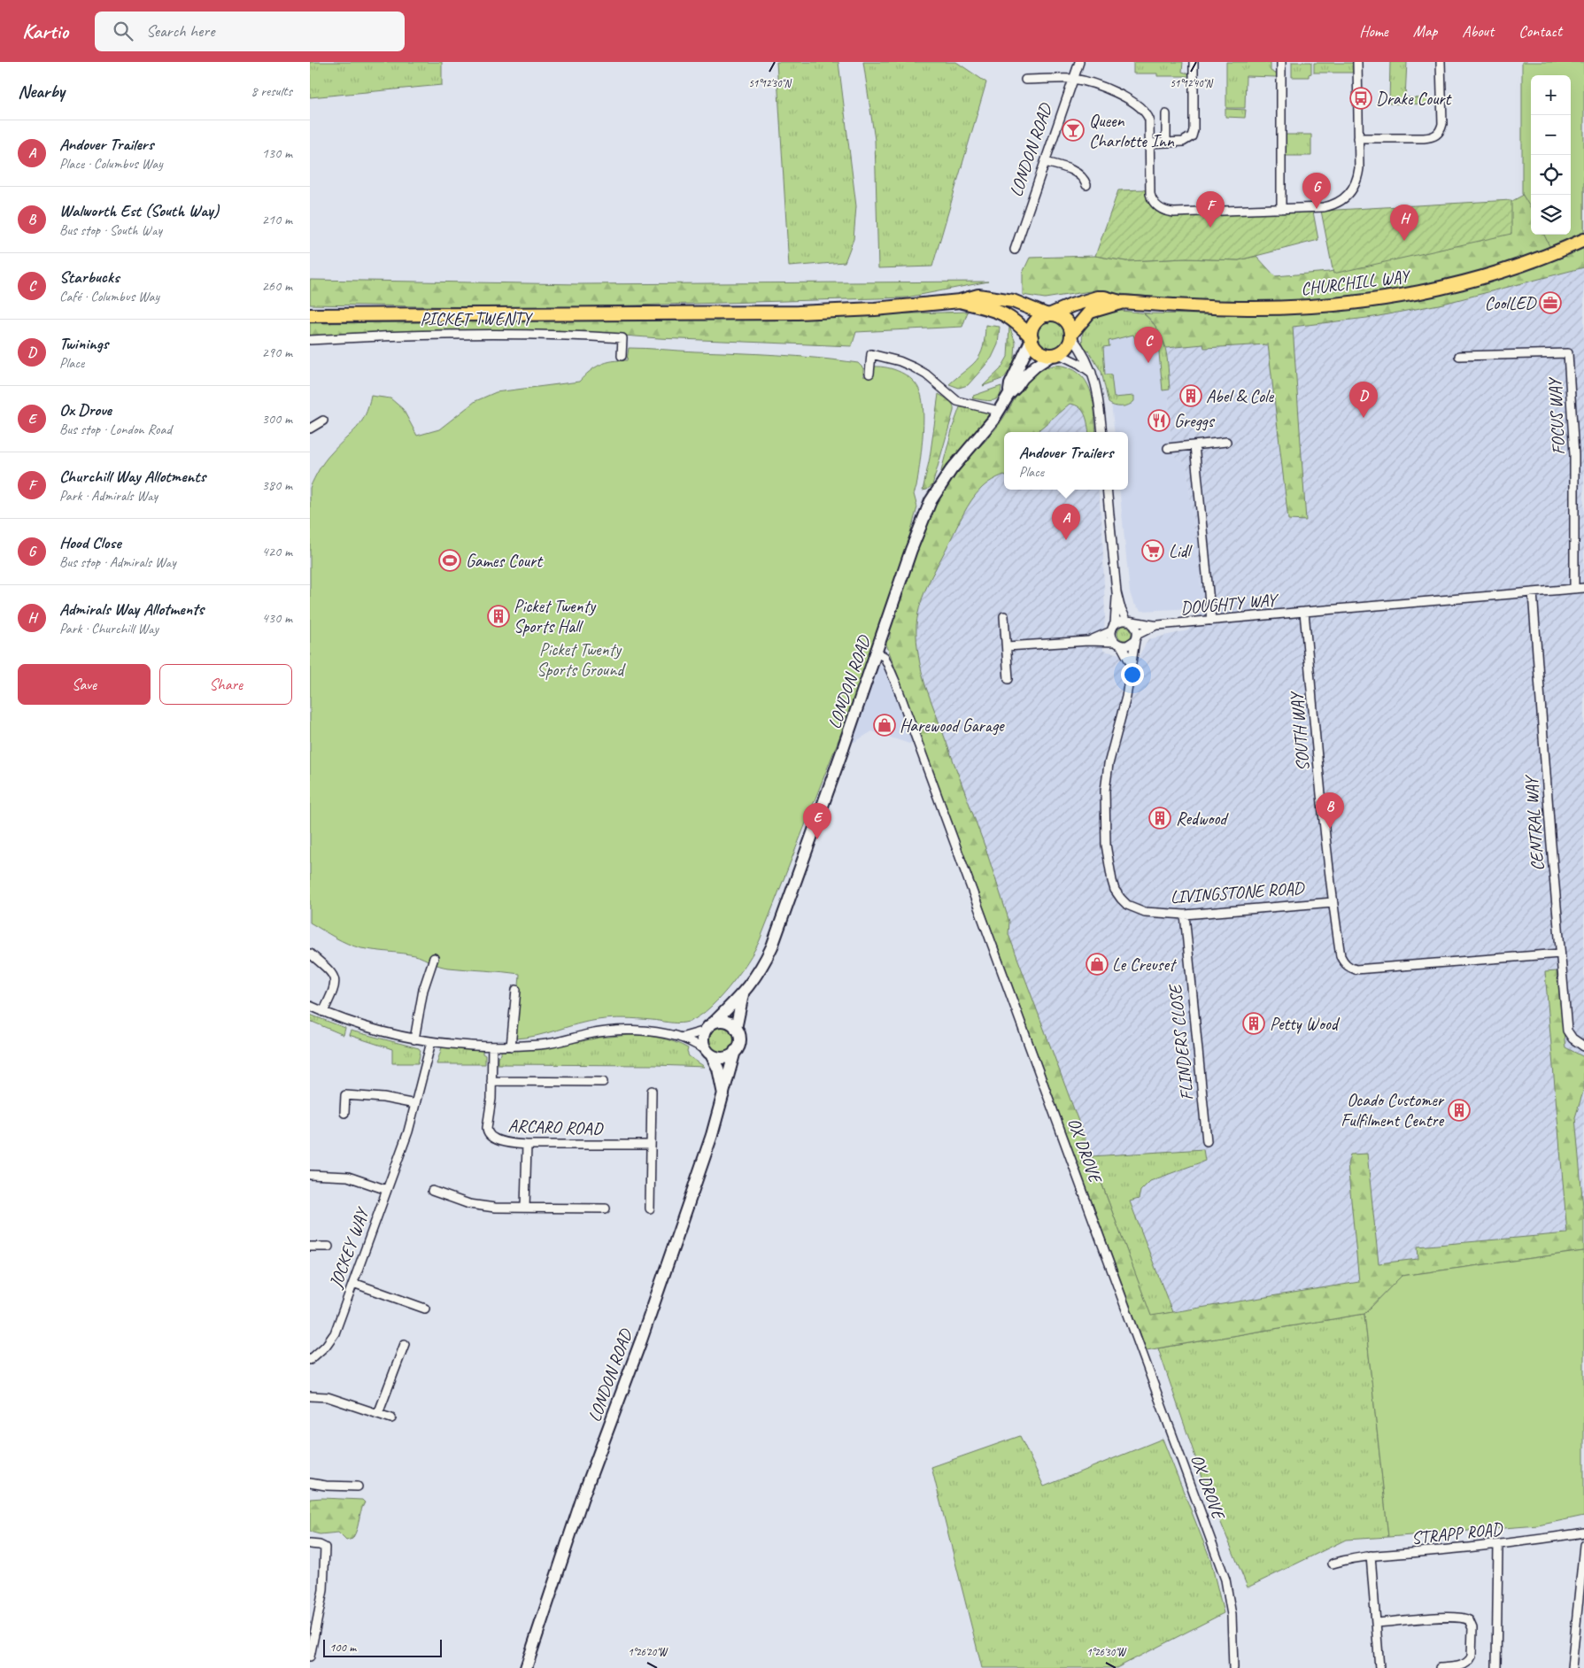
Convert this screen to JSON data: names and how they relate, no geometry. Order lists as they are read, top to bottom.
{
  "streets": {
    "main road": ["LONDON ROAD", "CHURCHILL WAY"],
    "street": [
      "PICKET TWENTY",
      "FOCUS WAY",
      "DOUGHTY WAY",
      "SOUTH WAY",
      "CENTRAL WAY",
      "LIVINGSTONE ROAD",
      "FLINDERS CLOSE",
      "ARCARO ROAD",
      "OX DROVE",
      "JOCKEY WAY",
      "STRAPP ROAD"
    ]
  },
  "crossings": [
    ["LONDON ROAD", "CHURCHILL WAY"],
    ["LONDON ROAD", "OX DROVE"],
    ["DOUGHTY WAY", "SOUTH WAY"],
    ["DOUGHTY WAY", "LIVINGSTONE ROAD"],
    ["SOUTH WAY", "CENTRAL WAY"],
    ["SOUTH WAY", "LIVINGSTONE ROAD"],
    ["LIVINGSTONE ROAD", "FLINDERS CLOSE"]
  ],
  "parks": ["Picket Twenty Sports Ground"],
  "places": {
    "bus stop": ["Drake Court"],
    "bar": ["Queen Charlotte Inn"],
    "office": ["CoolLED"],
    "building": [
      "Abel & Cole",
      "Picket Twenty Sports Hall",
      "Redwood",
      "Petty Wood",
      "Ocado Customer Fulfilment Centre"
    ],
    "restaurant": ["Greggs"],
    "supermarket": ["Lidl"],
    "sports": ["Games Court"],
    "shop": ["Harewood Garage", "Le Creuset"]
  },
  "scale_bar": "100 m",
  "page": {
    "header": "Kartio",
    "search": "Search here",
    "nav": [
      "Home",
      "Map",
      "About",
      "Contact"
    ],
    "heading": ["Nearby", "8 results"],
    "map_buttons": ["+", "−"],
    "list": [
      {
        "mark": "A",
        "name": "Andover Trailers",
        "note": "Place · Columbus Way",
        "value": "130 m"
      },
      {
        "mark": "B",
        "name": "Walworth Est (South Way)",
        "note": "Bus stop · South Way",
        "value": "210 m"
      },
      {
        "mark": "C",
        "name": "Starbucks",
        "note": "Café · Columbus Way",
        "value": "260 m"
      },
      {
        "mark": "D",
        "name": "Twinings",
        "note": "Place",
        "value": "290 m"
      },
      {
        "mark": "E",
        "name": "Ox Drove",
        "note": "Bus stop · London Road",
        "value": "300 m"
      },
      {
        "mark": "F",
        "name": "Churchill Way Allotments",
        "note": "Park · Admirals Way",
        "value": "380 m"
      },
      {
        "mark": "G",
        "name": "Hood Close",
        "note": "Bus stop · Admirals Way",
        "value": "420 m"
      },
      {
        "mark": "H",
        "name": "Admirals Way Allotments",
        "note": "Park · Churchill Way",
        "value": "430 m"
      }
    ],
    "pins": [
      "G",
      "F",
      "H",
      "C",
      "D",
      "A",
      "B",
      "E"
    ],
    "popup": ["Andover Trailers", "Place"],
    "buttons": ["Save", "Share"],
    "scale": "100 m"
  },
  "coordinates": [
    "51°12'30\"N",
    "51°12'40\"N",
    "1°26'20\"W",
    "1°26'30\"W"
  ]
}
